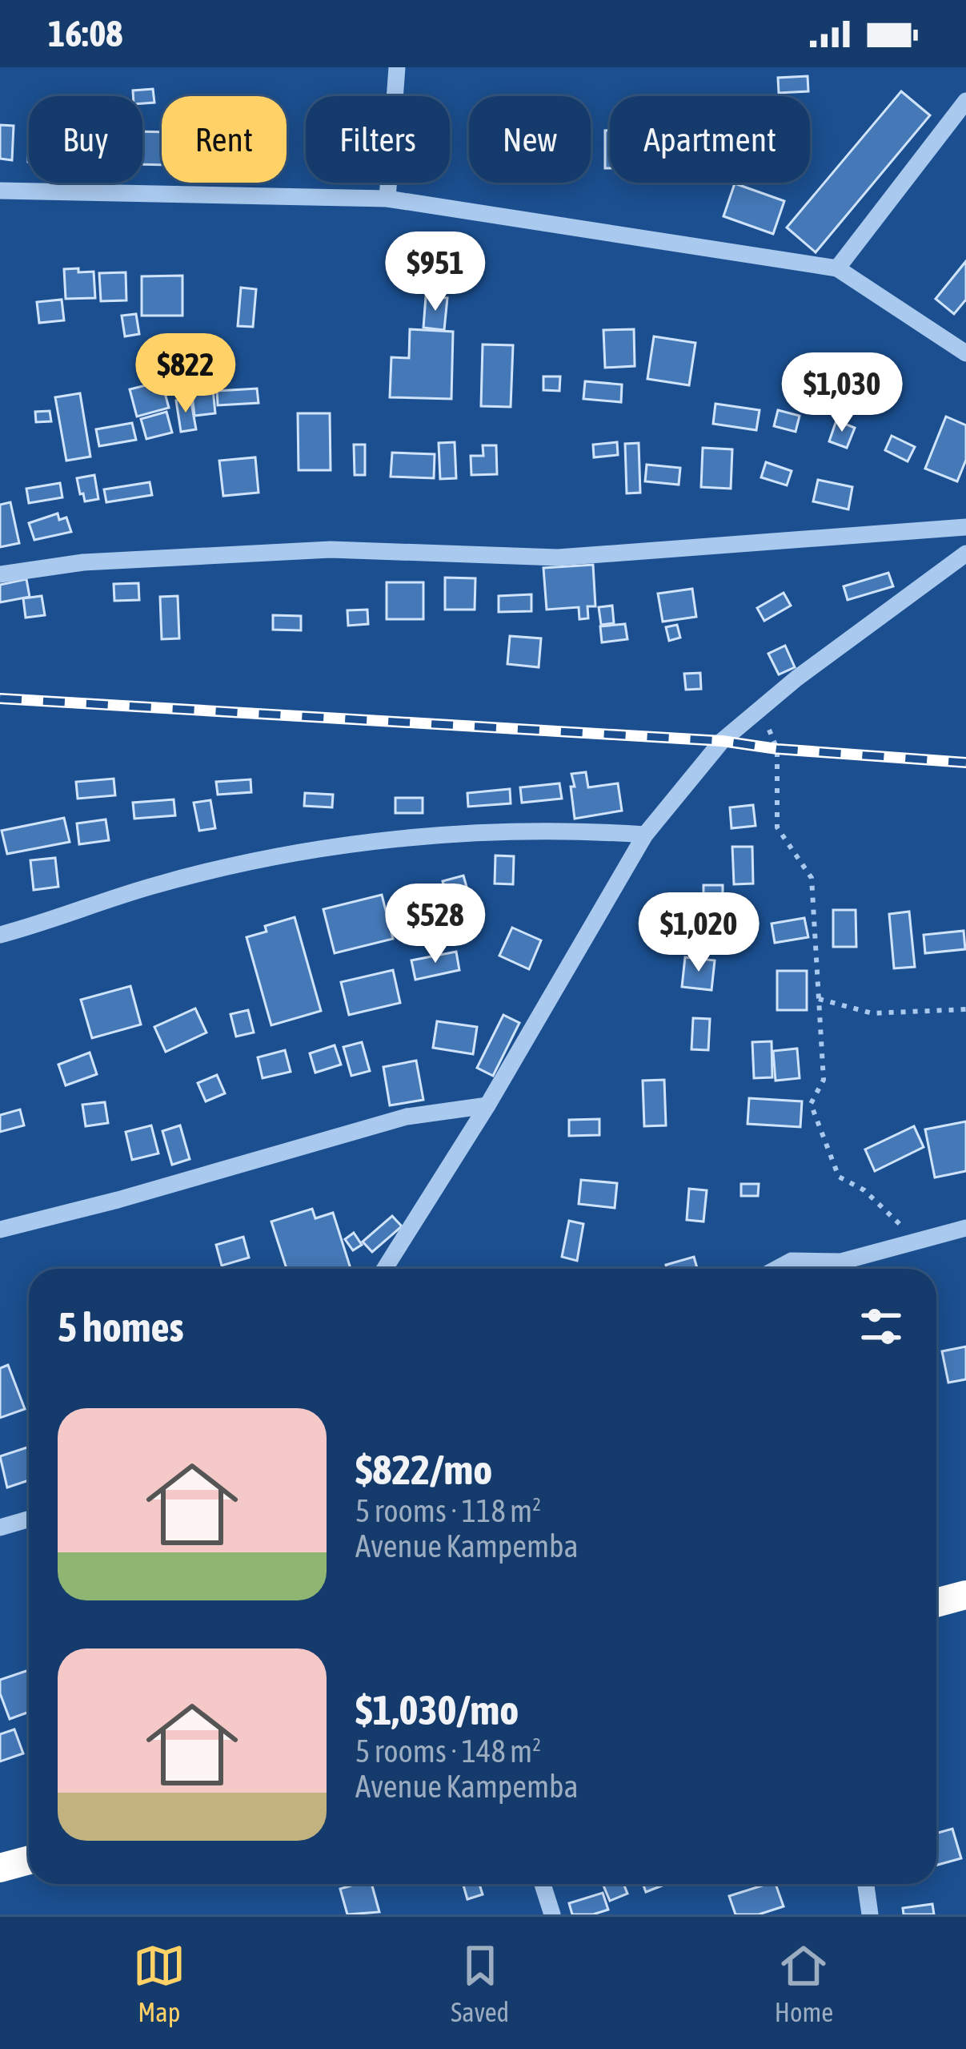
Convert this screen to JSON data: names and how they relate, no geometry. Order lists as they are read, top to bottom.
{
  "page": {
    "status": "16:08",
    "chip": [
      "Buy",
      "Rent",
      "Filters",
      "New",
      "Apartment"
    ],
    "price": [
      "$951",
      "$822",
      "$1,030",
      "$528",
      "$1,020"
    ],
    "heading": "5 homes",
    "list": [
      {
        "name": "$822/mo",
        "note": "5 rooms · 118 m² · Avenue Kampemba"
      },
      {
        "name": "$1,030/mo",
        "note": "5 rooms · 148 m² · Avenue Kampemba"
      }
    ],
    "tabs": ["Map", "Saved", "Home"]
  }
}
